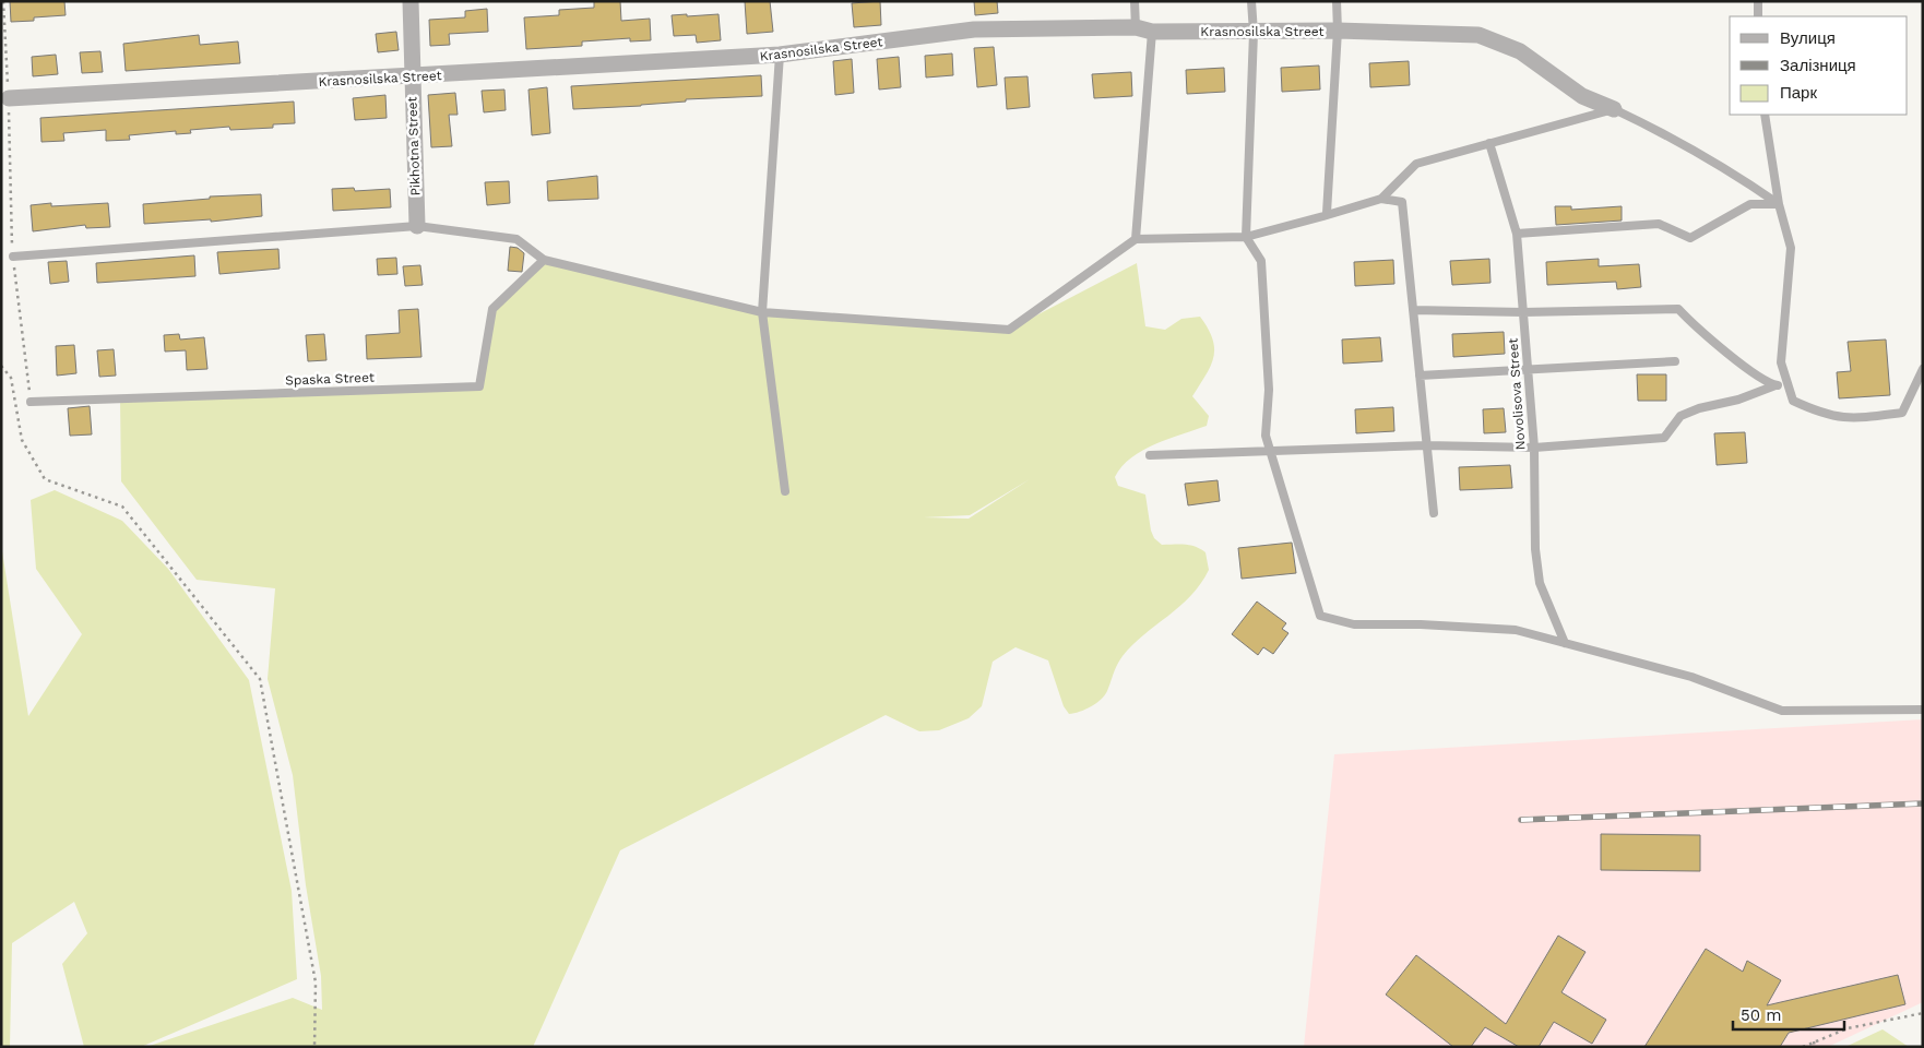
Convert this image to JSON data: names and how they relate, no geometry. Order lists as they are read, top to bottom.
{
  "streets": {
    "street": ["Krasnosilska Street", "Pikhotna Street"],
    "lane": ["Spaska Street", "Novolisova Street"]
  },
  "crossings": [
    ["Krasnosilska Street", "Pikhotna Street"]
  ],
  "legend": ["Вулиця", "Залізниця", "Парк"],
  "scale_bar": "50 m"
}
